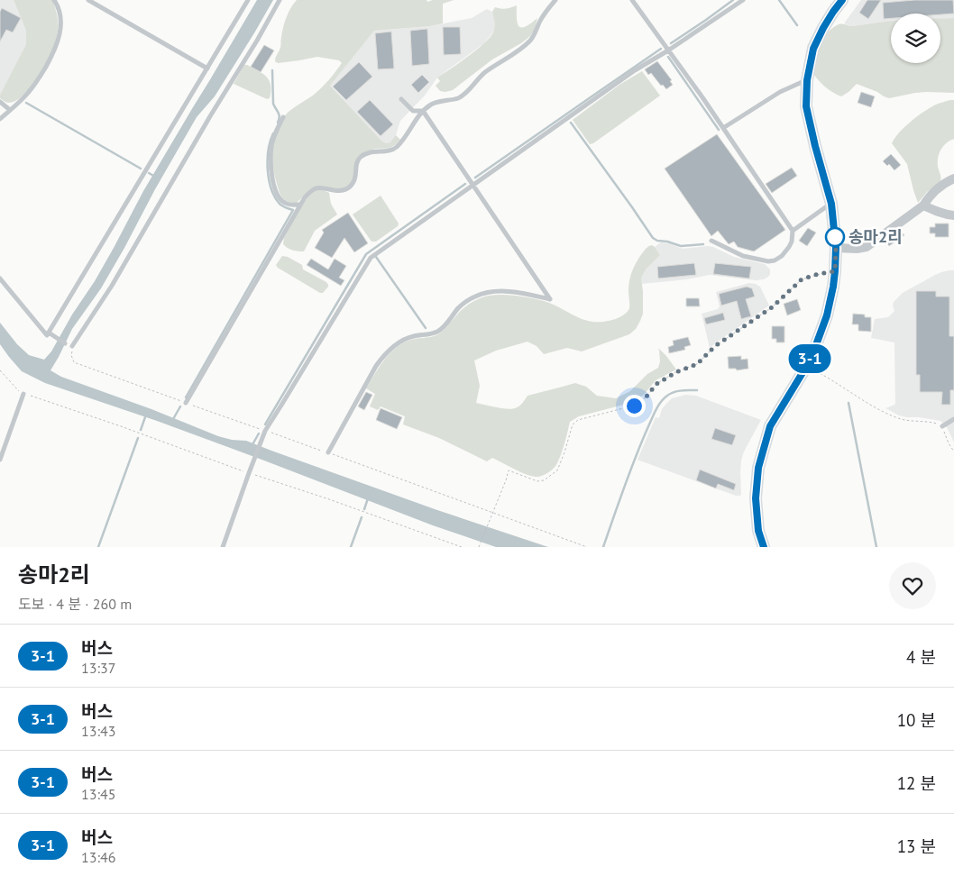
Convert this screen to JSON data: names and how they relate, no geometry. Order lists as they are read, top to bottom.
{
  "places": ["송마2리"],
  "lines": ["bus line 3-1"],
  "page": {
    "on_map": "3-1",
    "heading": ["송마2리", "도보 · 4 분 · 260 m"],
    "list": [
      {
        "mark": "3-1",
        "name": "버스",
        "note": "13:37",
        "value": "4 분"
      },
      {
        "mark": "3-1",
        "name": "버스",
        "note": "13:43",
        "value": "10 분"
      },
      {
        "mark": "3-1",
        "name": "버스",
        "note": "13:45",
        "value": "12 분"
      },
      {
        "mark": "3-1",
        "name": "버스",
        "note": "13:46",
        "value": "13 분"
      }
    ]
  }
}
